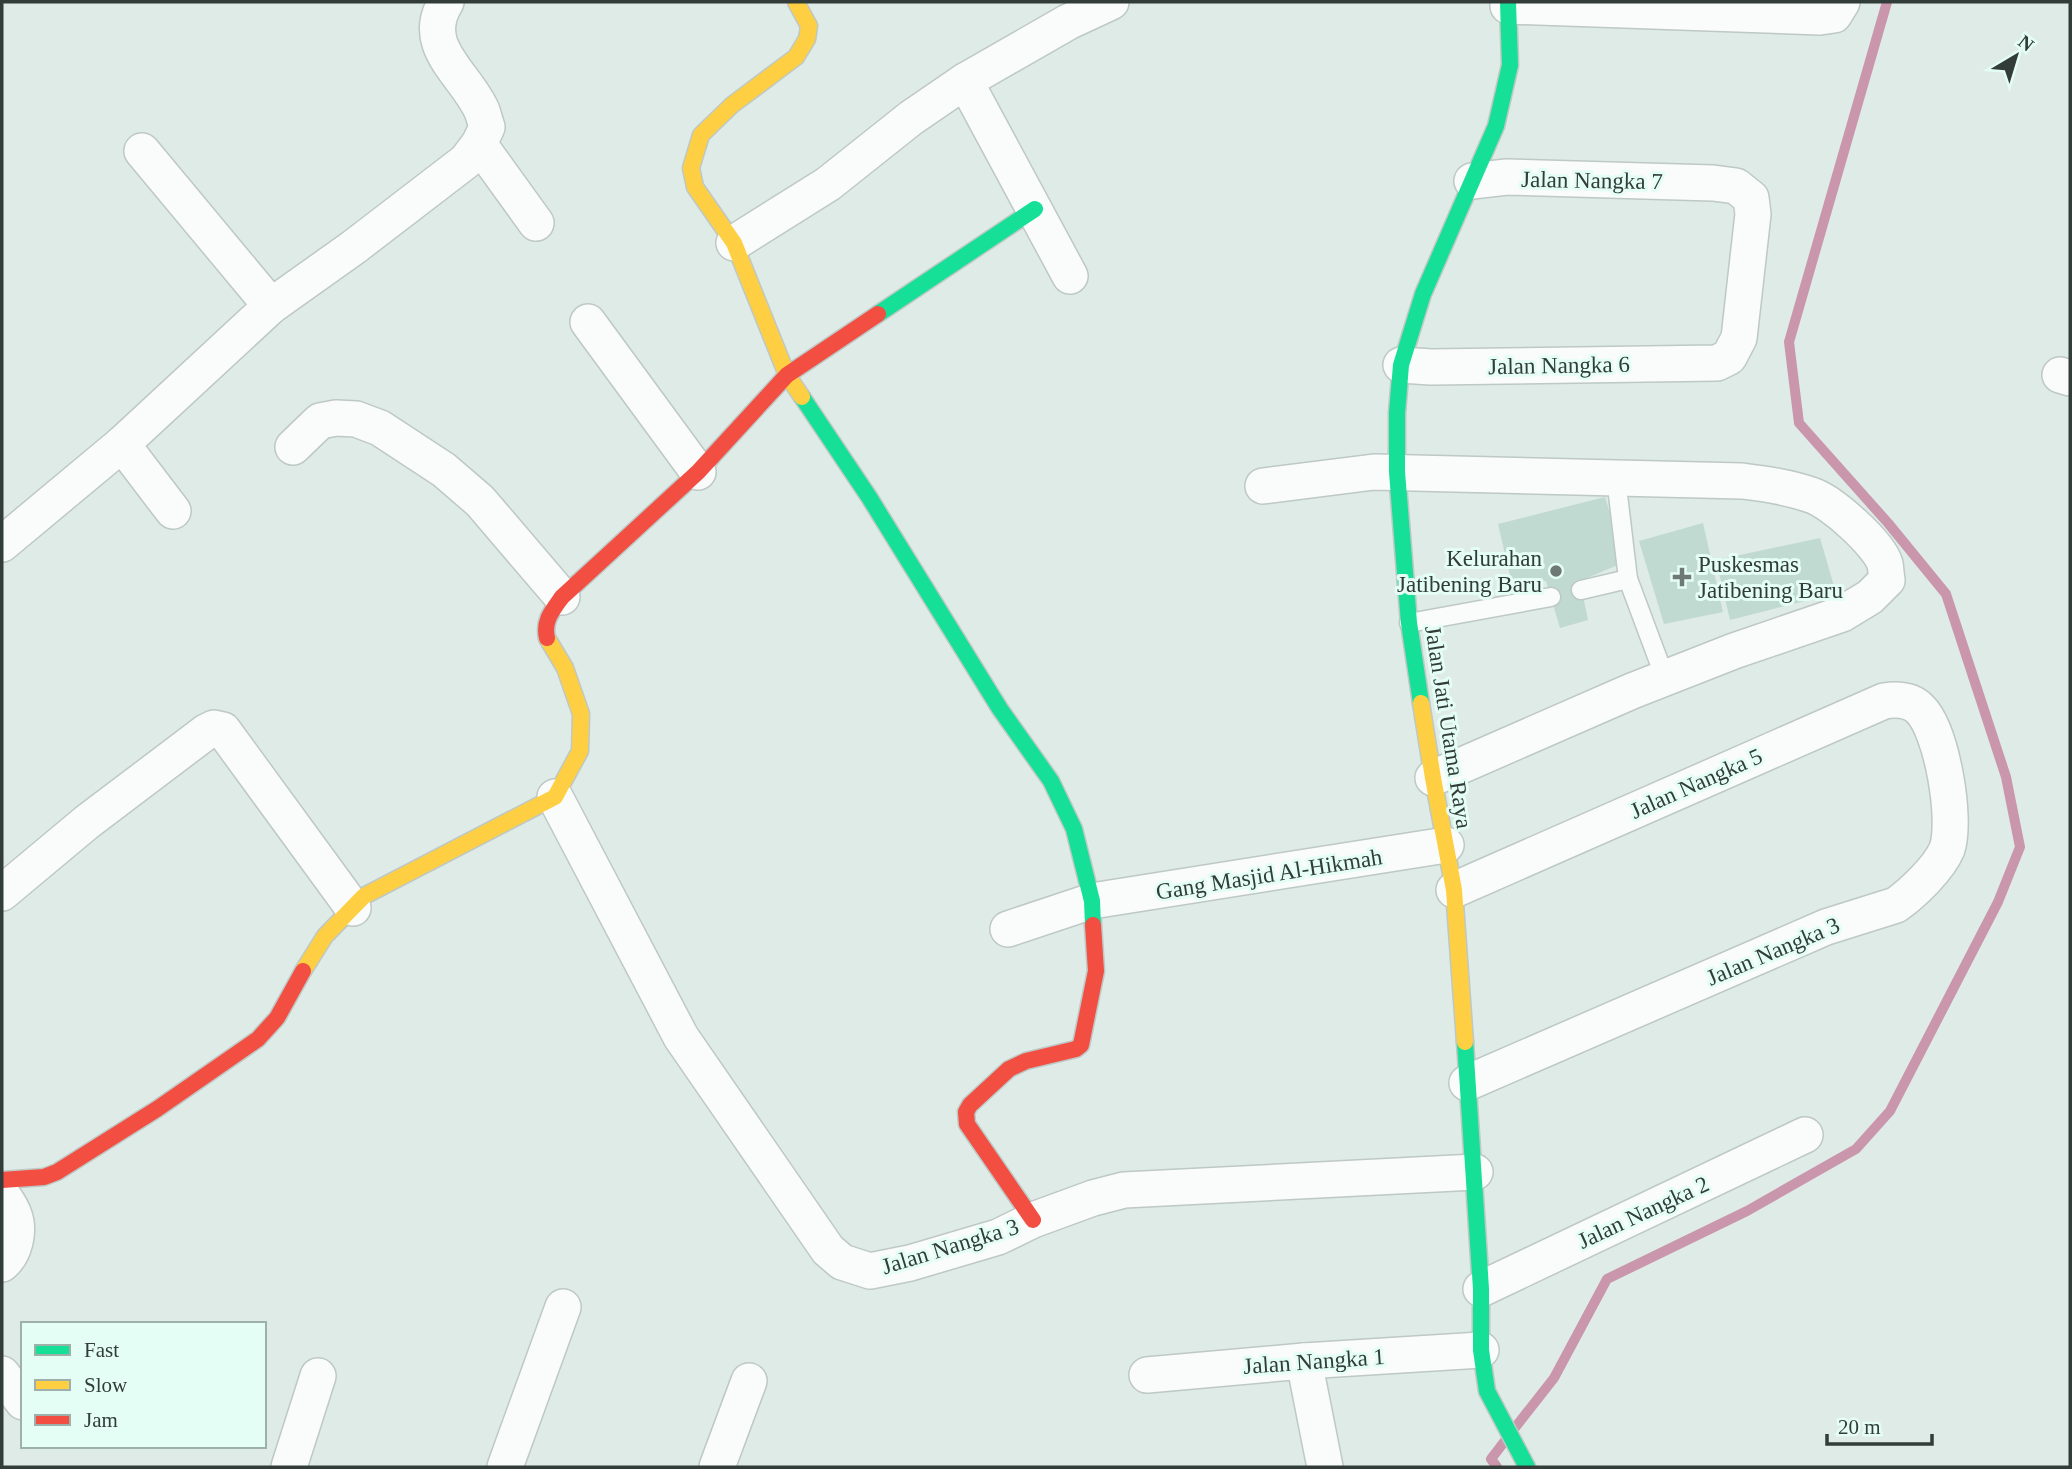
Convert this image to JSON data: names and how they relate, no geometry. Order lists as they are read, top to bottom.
{
  "streets": {
    "street": [
      "Jalan Nangka 7",
      "Jalan Nangka 6",
      "Jalan Jati Utama Raya",
      "Jalan Nangka 5",
      "Gang Masjid Al-Hikmah",
      "Jalan Nangka 3",
      "Jalan Nangka 2",
      "Jalan Nangka 1"
    ]
  },
  "crossings": [
    ["Jalan Nangka 7", "Jalan Nangka 6"],
    ["Jalan Nangka 7", "Jalan Jati Utama Raya"],
    ["Jalan Nangka 6", "Jalan Jati Utama Raya"],
    ["Jalan Jati Utama Raya", "Jalan Nangka 5"],
    ["Jalan Jati Utama Raya", "Gang Masjid Al-Hikmah"],
    ["Jalan Jati Utama Raya", "Jalan Nangka 3"],
    ["Jalan Jati Utama Raya", "Jalan Nangka 2"],
    ["Jalan Jati Utama Raya", "Jalan Nangka 1"],
    ["Jalan Nangka 5", "Jalan Nangka 3"]
  ],
  "places": {
    "other": ["Kelurahan Jatibening Baru"],
    "health": ["Puskesmas Jatibening Baru"]
  },
  "legend": ["Fast", "Slow", "Jam"],
  "scale_bar": "20 m",
  "north": "top right"
}
